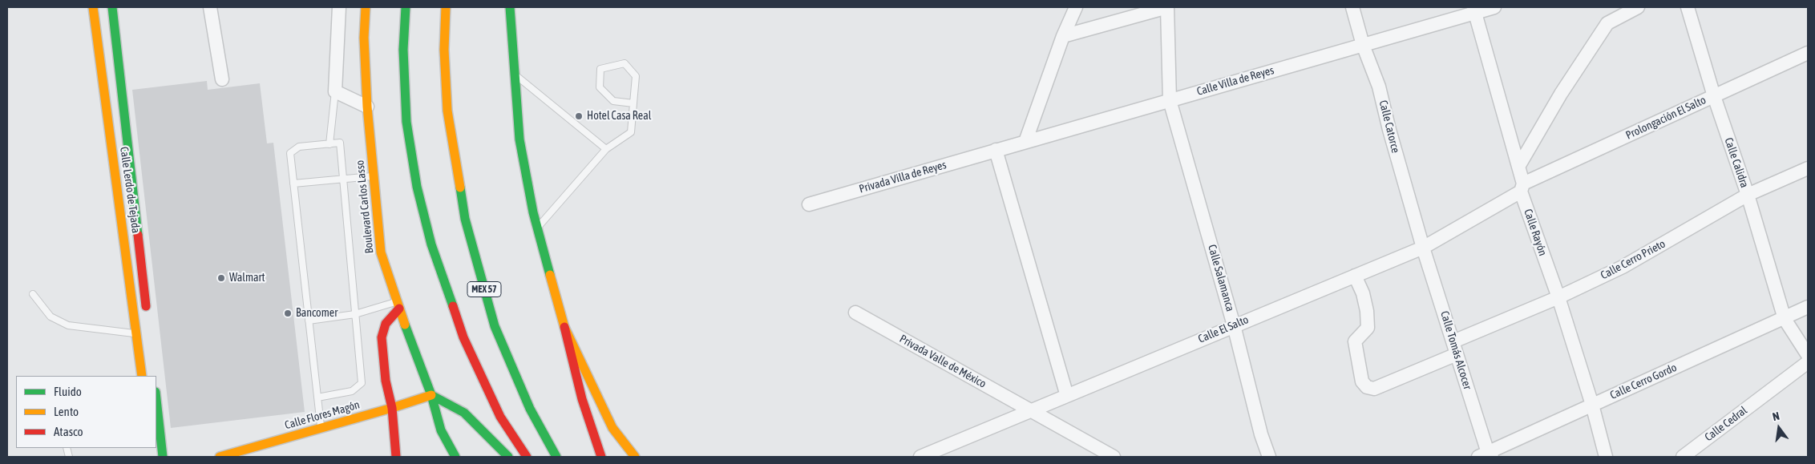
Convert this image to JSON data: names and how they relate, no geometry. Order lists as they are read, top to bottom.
{
  "streets": {
    "main road": [
      "Calle Lerdo de Tejada",
      "Boulevard Carlos Lasso",
      "MEX 57",
      "Calle Flores Magón"
    ],
    "street": [
      "Calle Villa de Reyes",
      "Prolongación El Salto",
      "Calle Catorce",
      "Calle Calidra",
      "Privada Villa de Reyes",
      "Calle Rayón",
      "Calle Cerro Prieto",
      "Calle Salamanca",
      "Calle El Salto",
      "Calle Tomás Alcocer",
      "Privada Valle de México",
      "Calle Cerro Gordo",
      "Calle Cedral"
    ]
  },
  "crossings": [
    ["Calle Villa de Reyes", "Calle Catorce"],
    ["Calle Villa de Reyes", "Privada Villa de Reyes"],
    ["Calle Villa de Reyes", "Calle Rayón"],
    ["Calle Villa de Reyes", "Calle Salamanca"],
    ["Prolongación El Salto", "Calle Calidra"],
    ["Prolongación El Salto", "Calle Rayón"],
    ["Prolongación El Salto", "Calle El Salto"],
    ["Calle Catorce", "Calle El Salto"],
    ["Calle Catorce", "Calle Tomás Alcocer"],
    ["Calle Calidra", "Calle Cerro Prieto"],
    ["Calle Calidra", "Calle Cerro Gordo"],
    ["Boulevard Carlos Lasso", "Calle Flores Magón"],
    ["Calle Rayón", "Calle Cerro Prieto"],
    ["Calle Rayón", "Calle El Salto"],
    ["Calle Rayón", "Calle Cerro Gordo"],
    ["Calle Cerro Prieto", "Calle Tomás Alcocer"],
    ["Calle Salamanca", "Calle El Salto"],
    ["Calle El Salto", "Calle Tomás Alcocer"],
    ["Calle El Salto", "Privada Valle de México"],
    ["Calle Tomás Alcocer", "Calle Cerro Gordo"]
  ],
  "places": ["Hotel Casa Real", "Walmart", "Bancomer"],
  "legend": ["Fluido", "Lento", "Atasco"],
  "north": "top"
}
